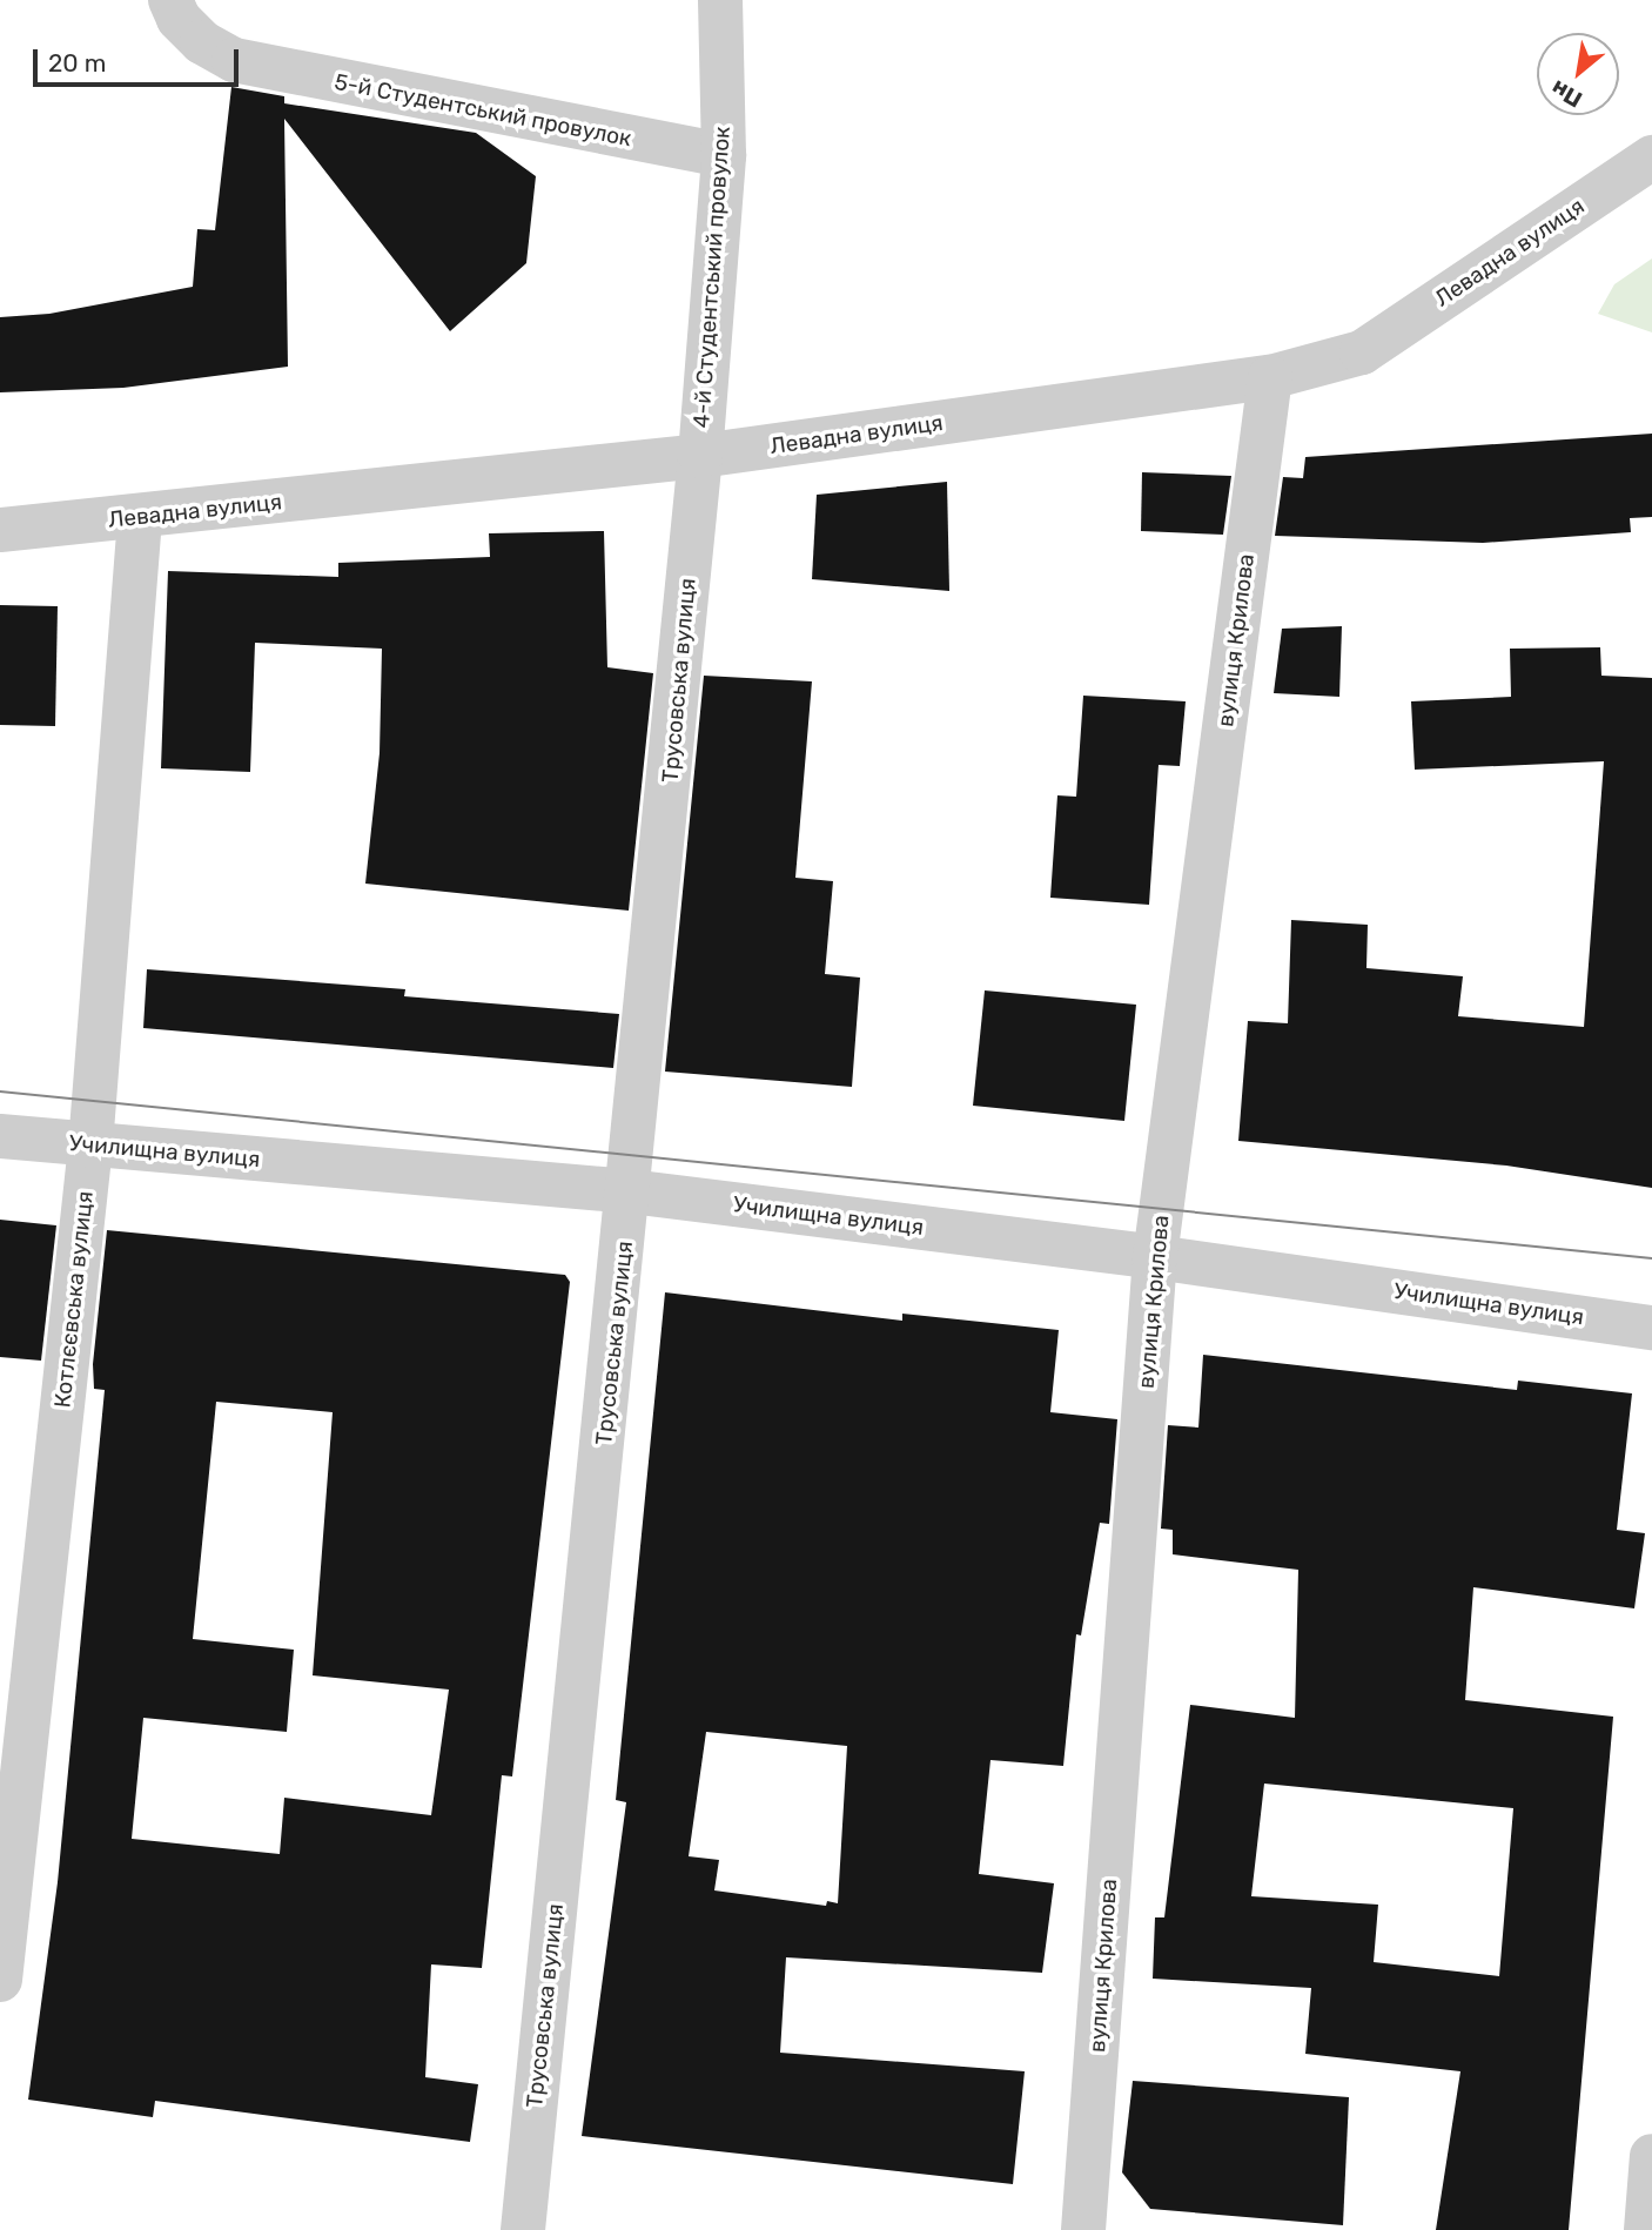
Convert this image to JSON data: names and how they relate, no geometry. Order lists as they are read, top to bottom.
{
  "streets": {
    "street": [
      "5-й Студентський провулок",
      "Левадна вулиця",
      "4-й Студентський провулок",
      "вулиця Крилова",
      "Трусовська вулиця",
      "Училищна вулиця",
      "Котлєєвська вулиця"
    ]
  },
  "crossings": [
    ["5-й Студентський провулок", "4-й Студентський провулок"],
    ["Левадна вулиця", "4-й Студентський провулок"],
    ["Левадна вулиця", "вулиця Крилова"],
    ["Левадна вулиця", "Трусовська вулиця"],
    ["Левадна вулиця", "Котлєєвська вулиця"],
    ["4-й Студентський провулок", "Трусовська вулиця"],
    ["вулиця Крилова", "Училищна вулиця"],
    ["Трусовська вулиця", "Училищна вулиця"],
    ["Училищна вулиця", "Котлєєвська вулиця"]
  ],
  "scale_bar": "20 m",
  "north": "bottom left"
}
